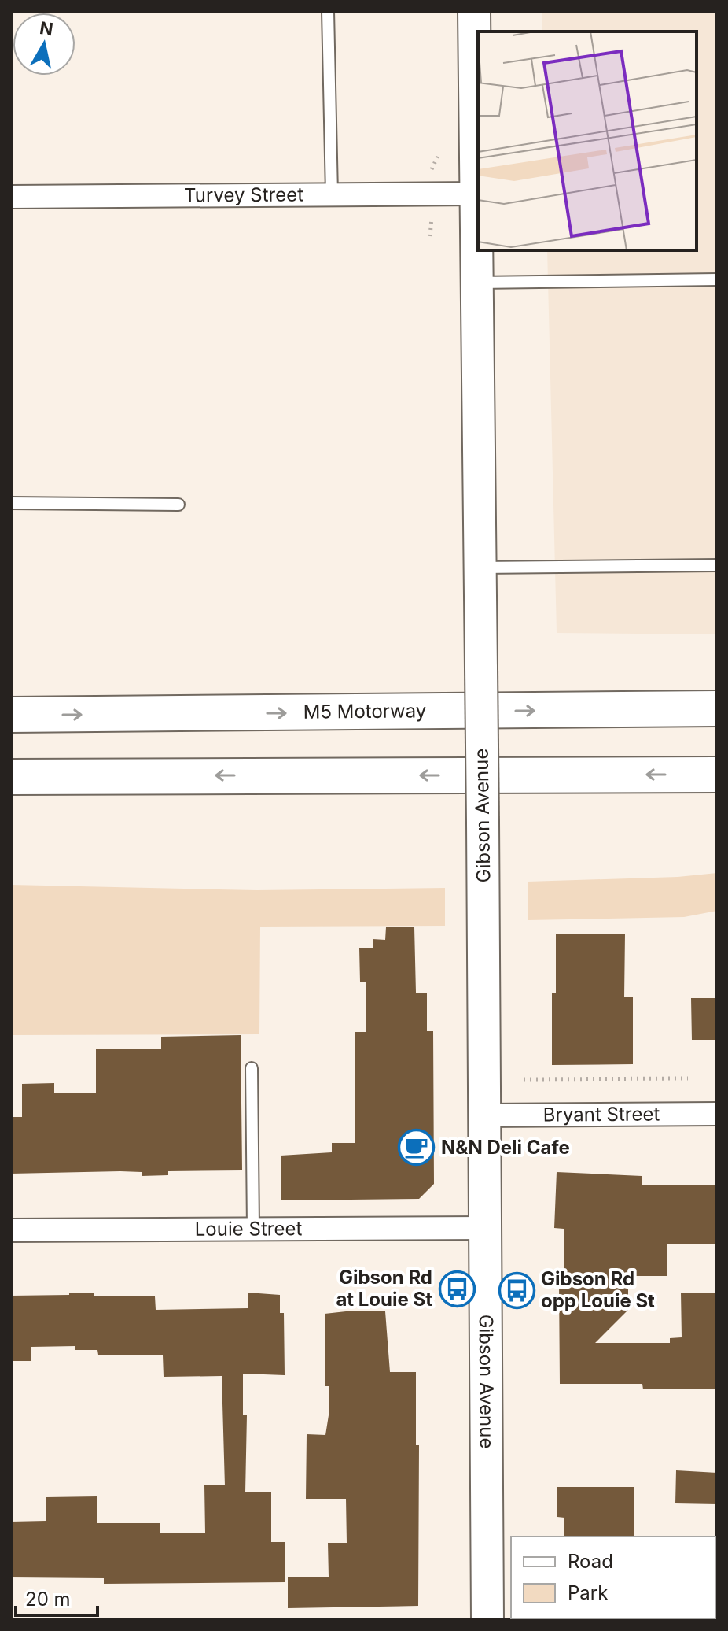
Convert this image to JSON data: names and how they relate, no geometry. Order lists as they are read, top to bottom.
{
  "streets": {
    "highway": ["M5 Motorway"],
    "main road": ["Gibson Avenue"],
    "street": ["Turvey Street", "Bryant Street", "Louie Street"]
  },
  "crossings": [
    ["Turvey Street", "Gibson Avenue"],
    ["Gibson Avenue", "Bryant Street"],
    ["Gibson Avenue", "Louie Street"]
  ],
  "places": {
    "cafe": ["N&N Deli Cafe"],
    "bus stop": ["Gibson Rd at Louie St", "Gibson Rd opp Louie St"]
  },
  "legend": ["Road", "Park"],
  "scale_bar": "20 m",
  "north": "top"
}
